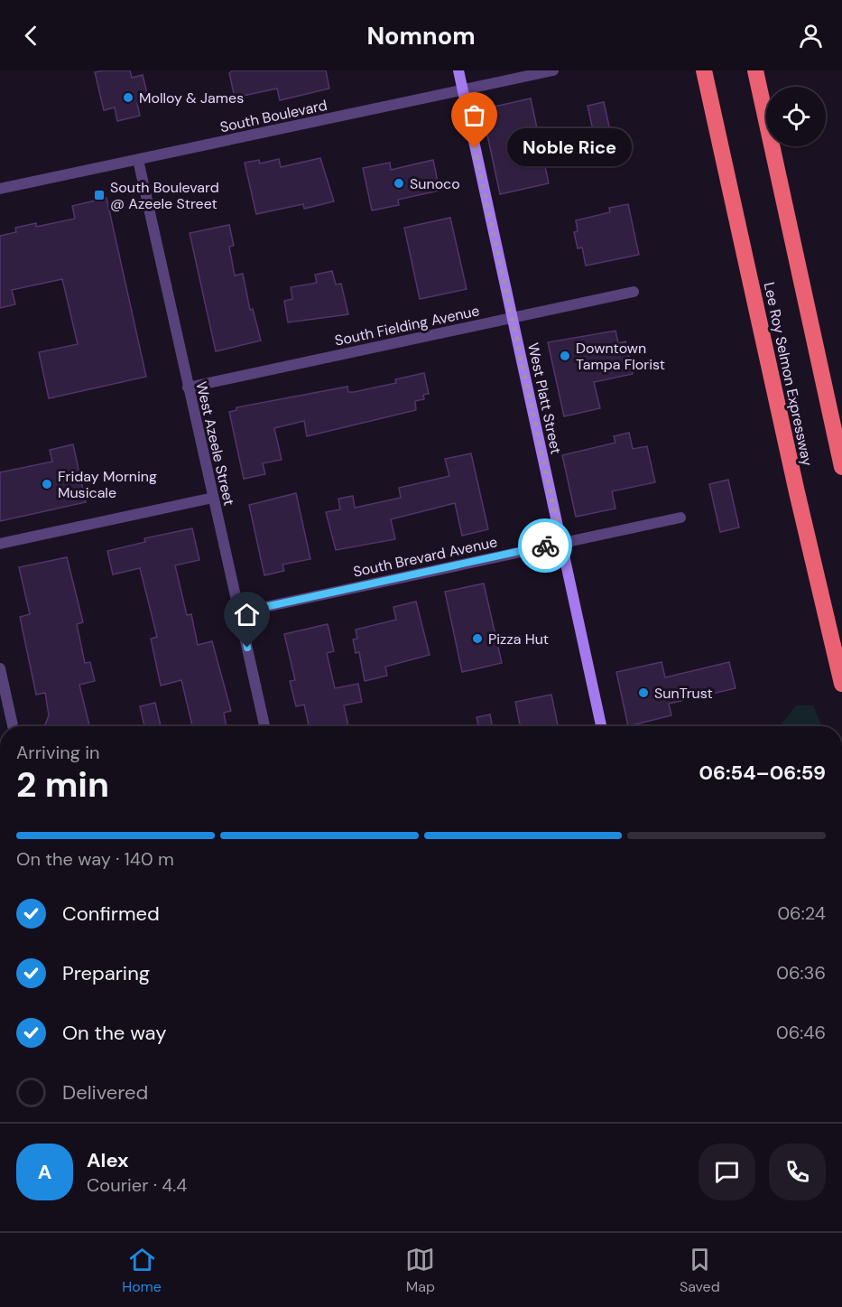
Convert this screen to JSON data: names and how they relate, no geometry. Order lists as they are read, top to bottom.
{
  "streets": {
    "highway": ["Lee Roy Selmon Expressway"],
    "main road": ["West Platt Street"],
    "street": [
      "South Boulevard",
      "South Fielding Avenue",
      "West Azeele Street",
      "South Brevard Avenue"
    ]
  },
  "crossings": [
    ["South Boulevard", "West Platt Street"],
    ["South Boulevard", "West Azeele Street"],
    ["South Fielding Avenue", "West Platt Street"],
    ["South Fielding Avenue", "West Azeele Street"],
    ["West Platt Street", "South Brevard Avenue"],
    ["West Azeele Street", "South Brevard Avenue"]
  ],
  "places": {
    "other": [
      "Molloy & James",
      "Noble Rice",
      "Sunoco",
      "Downtown Tampa Florist",
      "Friday Morning Musicale",
      "Pizza Hut",
      "SunTrust"
    ],
    "transit": ["South Boulevard @ Azeele Street"]
  },
  "page": {
    "header": "Nomnom",
    "bubble": "Noble Rice",
    "heading": ["2 min", "Arriving in", "06:54–06:59"],
    "panel": ["Alex", "Courier · 4.4"],
    "bar": "On the way · 140 m",
    "list": [
      ["Confirmed", "06:24"],
      ["Preparing", "06:36"],
      ["On the way", "06:46"],
      "Delivered"
    ],
    "round": "A",
    "tabs": ["Home", "Map", "Saved"]
  }
}
